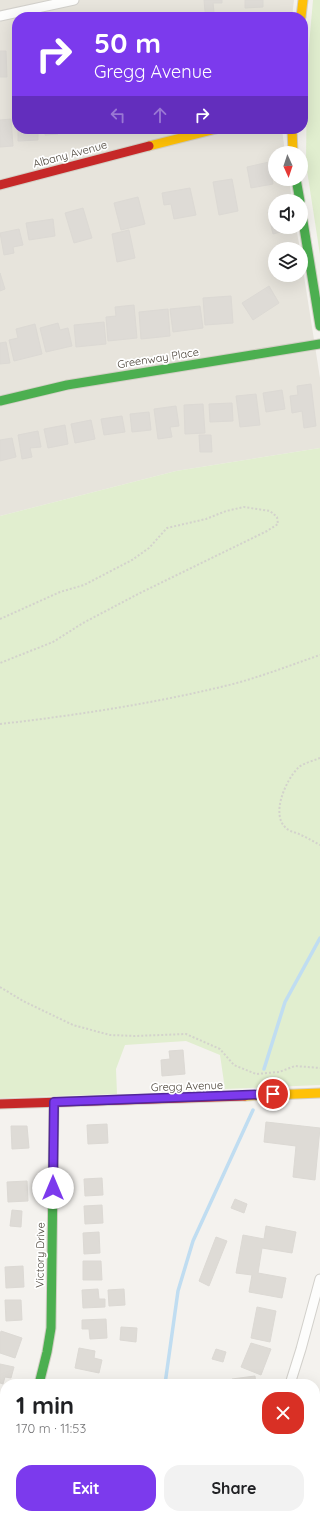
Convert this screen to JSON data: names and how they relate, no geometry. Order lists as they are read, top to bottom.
{
  "streets": {
    "street": [
      "Albany Avenue",
      "Greenway Place",
      "Gregg Avenue",
      "Victory Drive"
    ]
  },
  "crossings": [
    ["Gregg Avenue", "Victory Drive"]
  ],
  "north": "bottom",
  "page": {
    "turn": ["50 m", "Gregg Avenue"],
    "heading": ["1 min", "170 m · 11:53"],
    "buttons": ["Exit", "Share"]
  }
}
